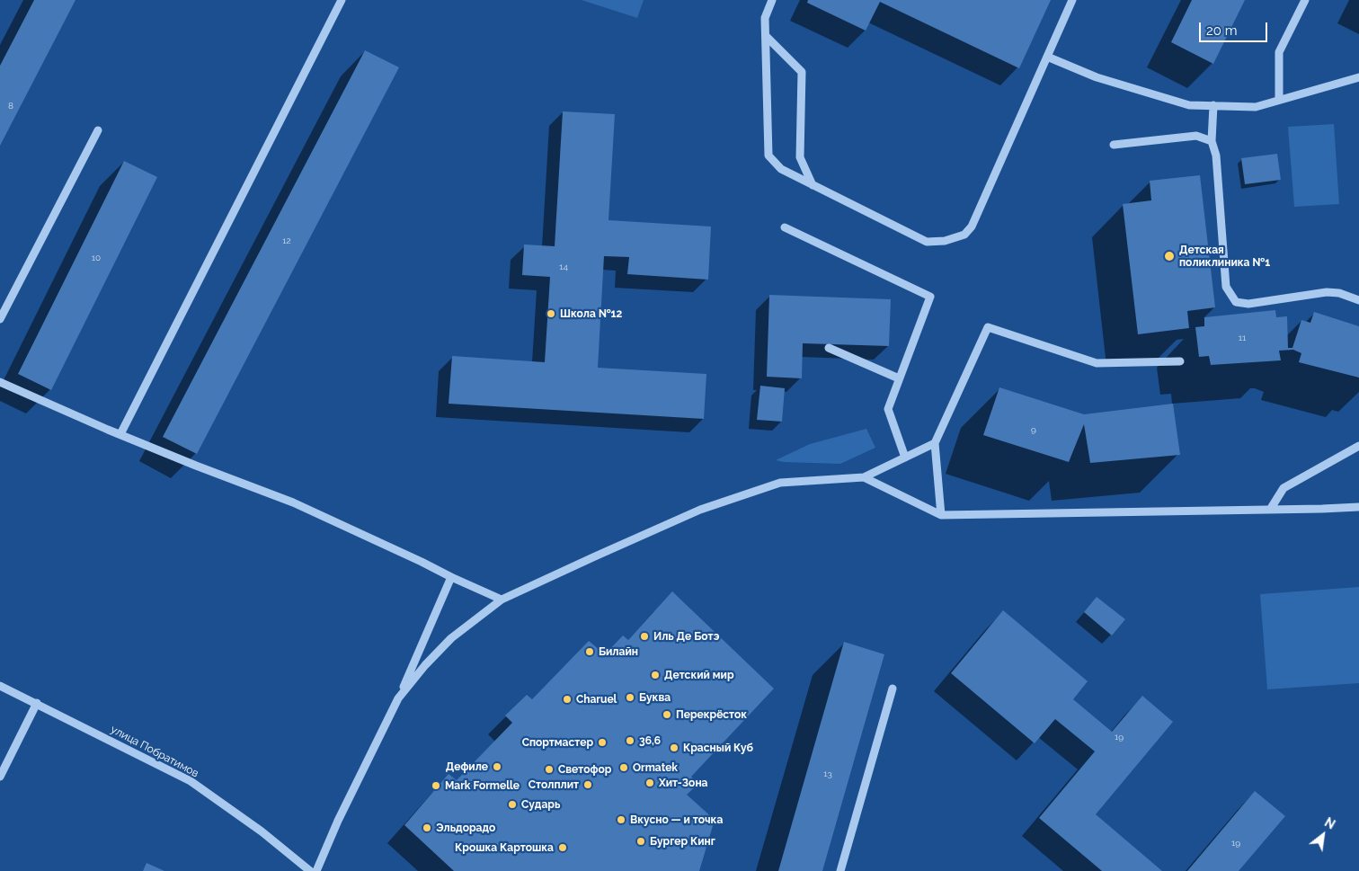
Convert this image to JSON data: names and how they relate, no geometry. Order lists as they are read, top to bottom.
{
  "streets": {
    "street": ["улица Побратимов"]
  },
  "places": [
    "Детская поликлиника №1",
    "Школа №12",
    "Иль Де Ботэ",
    "Билайн",
    "Детский мир",
    "Буква",
    "Charuel",
    "Перекрёсток",
    "36,6",
    "Спортмастер",
    "Красный Куб",
    "Дефиле",
    "Ormatek",
    "Светофор",
    "Хит-Зона",
    "Столплит",
    "Mark Formelle",
    "Сударь",
    "Вкусно — и точка",
    "Эльдорадо",
    "Бургер Кинг",
    "Крошка Картошка"
  ],
  "house_numbers": [
    "8",
    "12",
    "10",
    "14",
    "11",
    "9",
    "19",
    "13",
    "19"
  ],
  "scale_bar": "20 m",
  "north": "top right"
}
